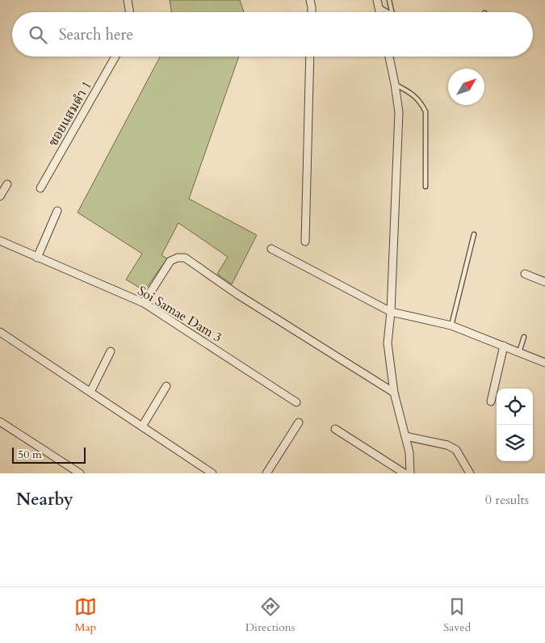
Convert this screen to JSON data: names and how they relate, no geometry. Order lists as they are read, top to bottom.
{
  "streets": {
    "street": ["ซอยแสมดำ 1", "Soi Samae Dam 3"]
  },
  "scale_bar": "50 m",
  "north": "top right",
  "page": {
    "search": "Search here",
    "scale": "50 m",
    "heading": ["Nearby", "0 results"],
    "nav": ["Map", "Directions", "Saved"]
  }
}
